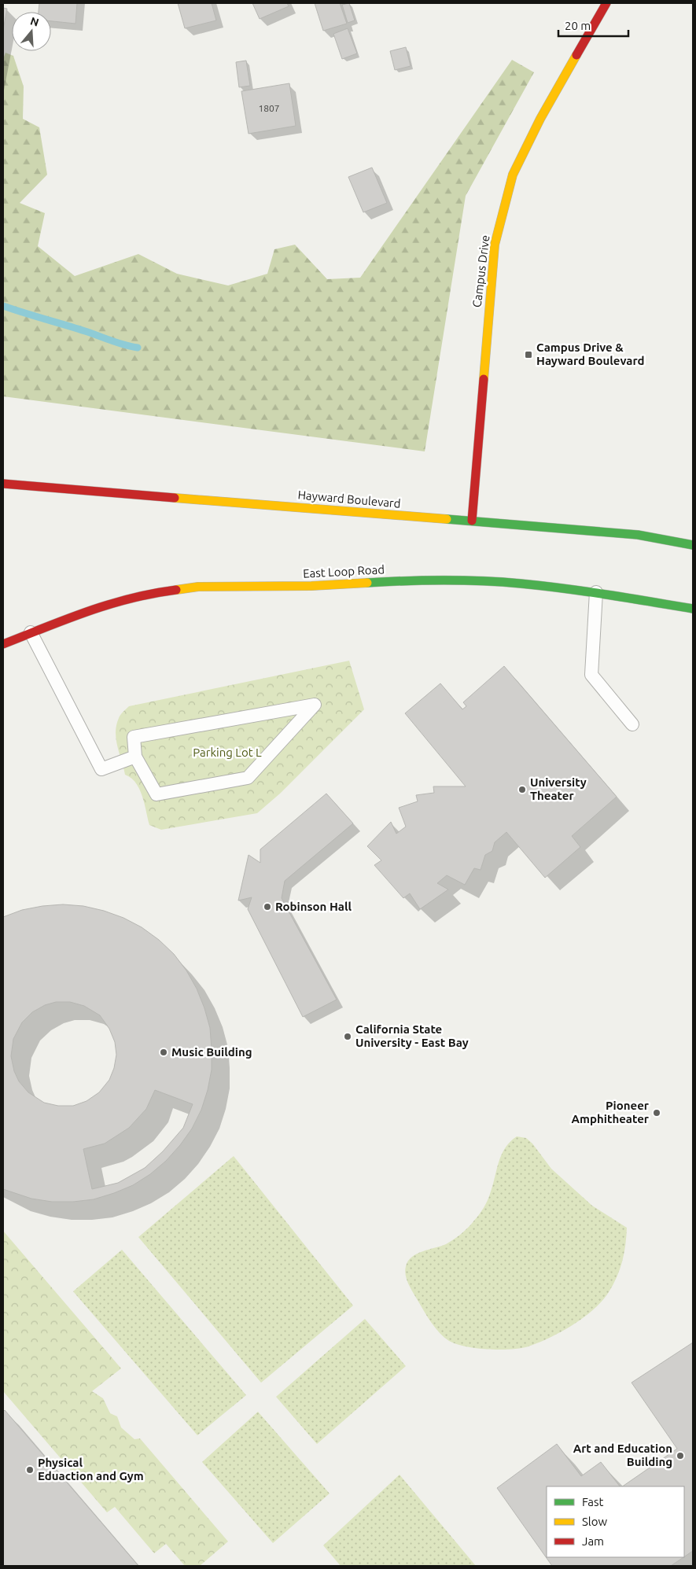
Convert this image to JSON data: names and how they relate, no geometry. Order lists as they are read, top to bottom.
{
  "streets": {
    "street": ["Campus Drive", "Hayward Boulevard", "East Loop Road"]
  },
  "crossings": [
    ["Campus Drive", "Hayward Boulevard"]
  ],
  "parks": ["Parking Lot L"],
  "places": {
    "transit": ["Campus Drive & Hayward Boulevard"],
    "other": [
      "University Theater",
      "Robinson Hall",
      "California State University - East Bay",
      "Music Building",
      "Pioneer Amphitheater",
      "Art and Education Building",
      "Physical Eduaction and Gym"
    ]
  },
  "house_numbers": ["1807"],
  "legend": ["Fast", "Slow", "Jam"],
  "scale_bar": "20 m",
  "north": "top"
}
